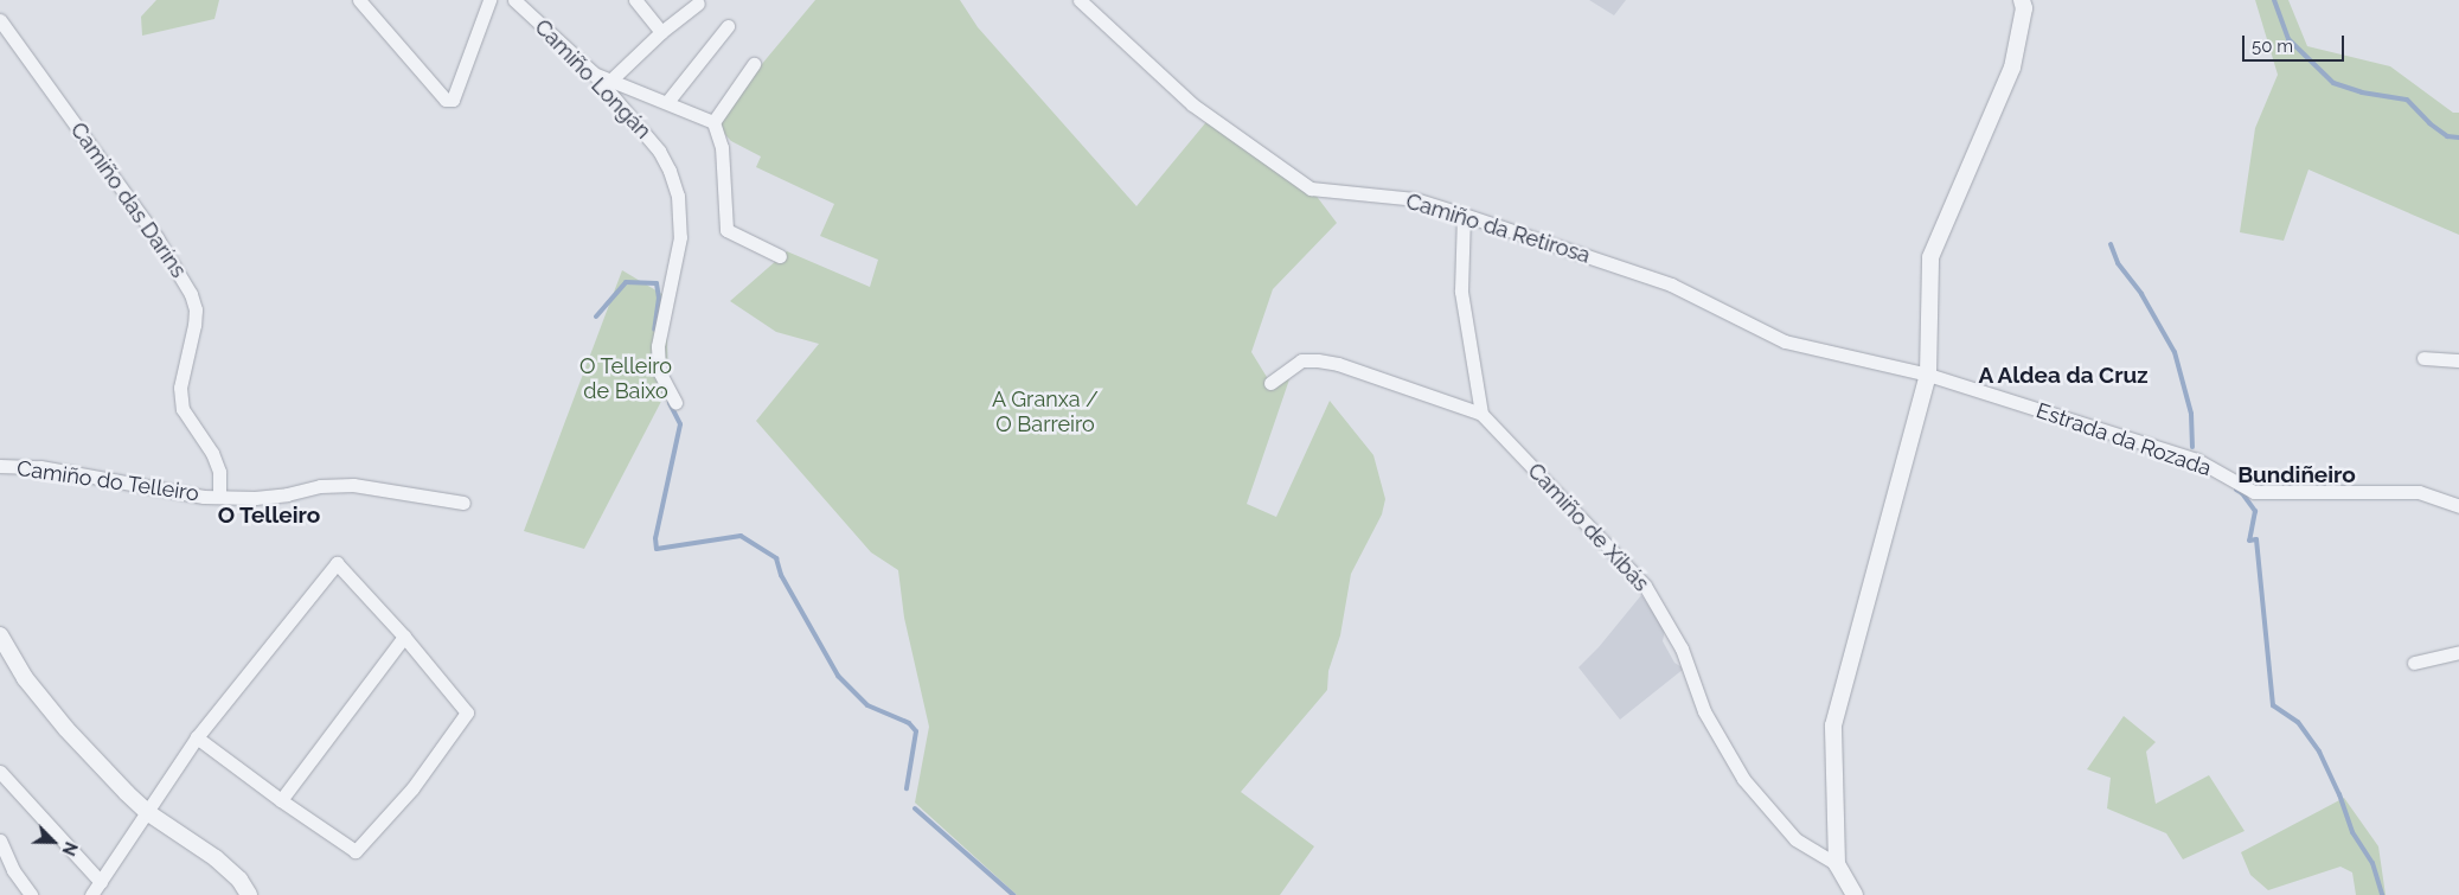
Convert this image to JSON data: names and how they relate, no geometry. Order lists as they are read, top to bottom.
{
  "streets": {
    "street": [
      "Camiño Longán",
      "Camiño das Daríns",
      "Camiño da Retirosa",
      "Estrada da Rozada",
      "Camiño do Telleiro",
      "Camiño de Xibás"
    ]
  },
  "crossings": [
    ["Camiño das Daríns", "Camiño do Telleiro"],
    ["Camiño da Retirosa", "Estrada da Rozada"]
  ],
  "districts": ["A Aldea da Cruz", "Bundiñeiro", "O Telleiro"],
  "parks": ["O Telleiro de Baixo", "A Granxa / O Barreiro"],
  "scale_bar": "50 m",
  "north": "bottom right"
}
